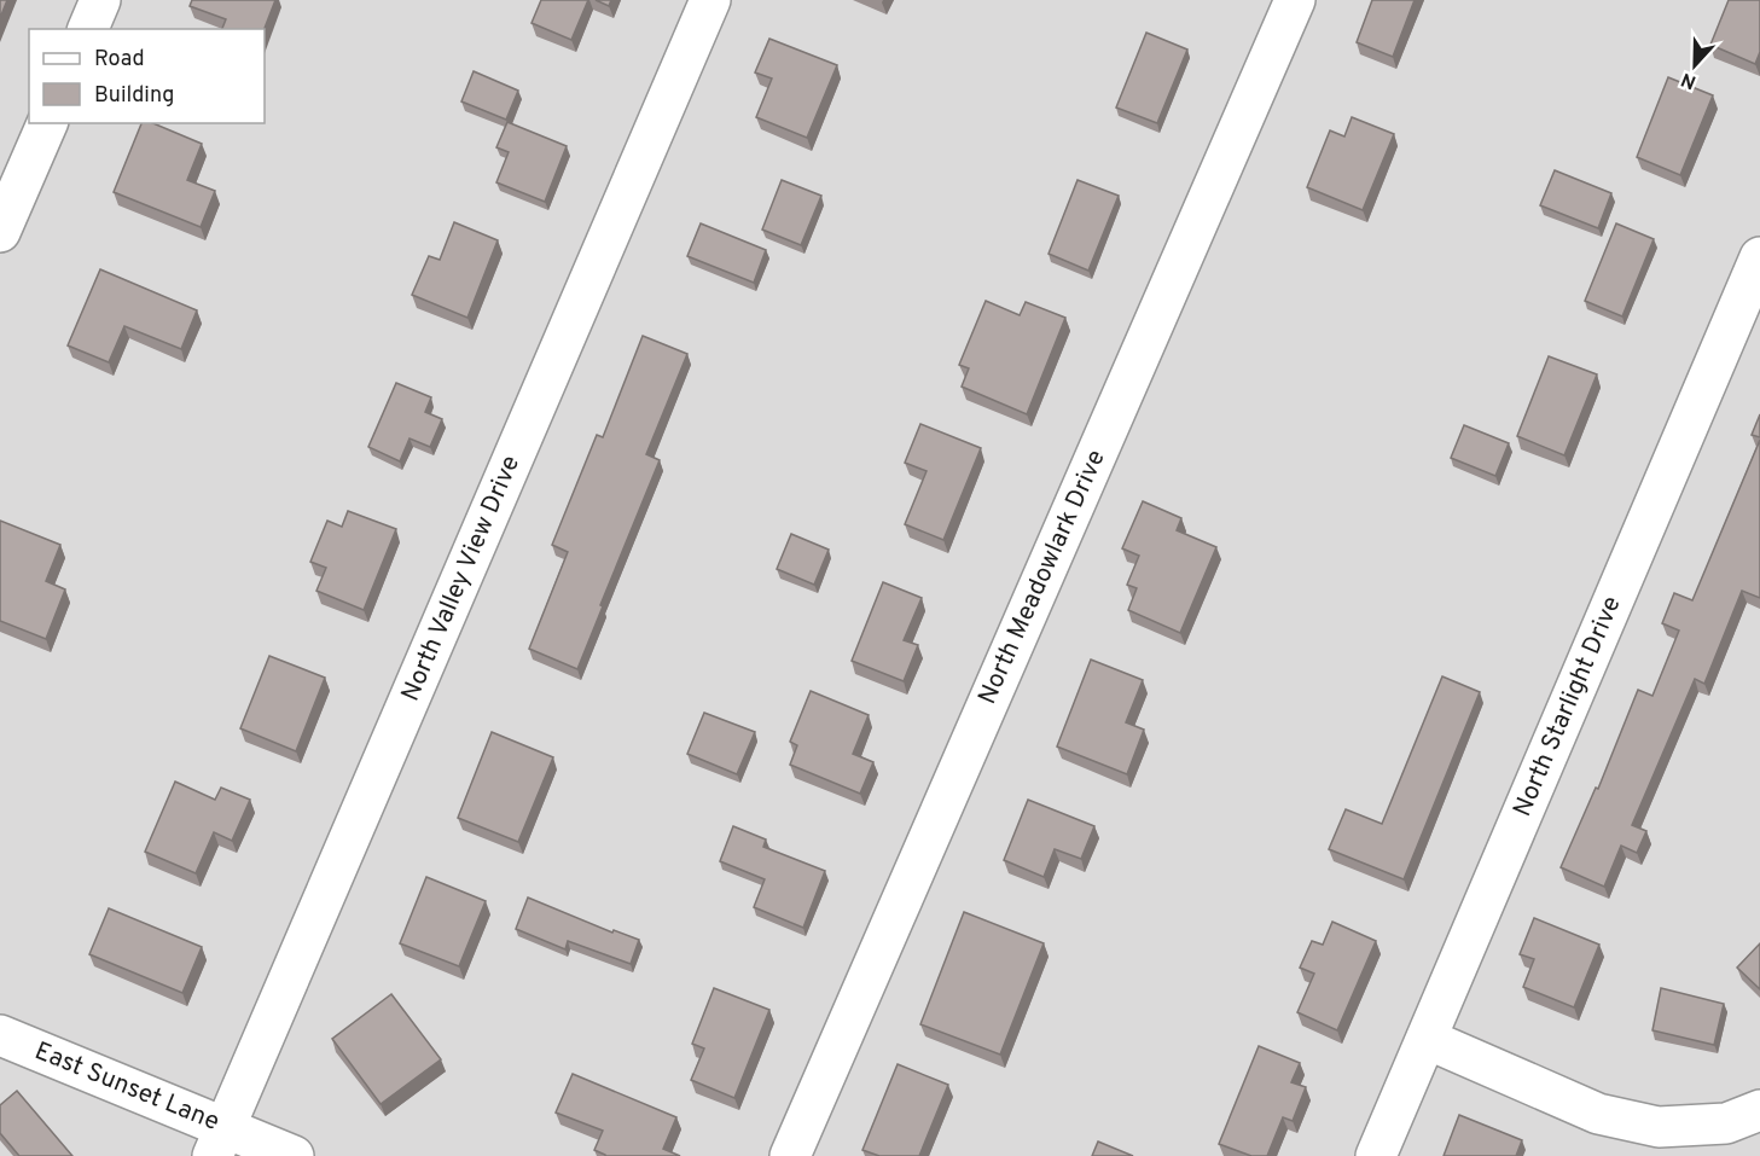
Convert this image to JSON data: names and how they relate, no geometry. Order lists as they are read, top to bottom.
{
  "streets": {
    "street": [
      "North Meadowlark Drive",
      "North Valley View Drive",
      "North Starlight Drive",
      "East Sunset Lane"
    ]
  },
  "crossings": [
    ["North Valley View Drive", "East Sunset Lane"]
  ],
  "legend": ["Road", "Building"],
  "north": "bottom"
}
